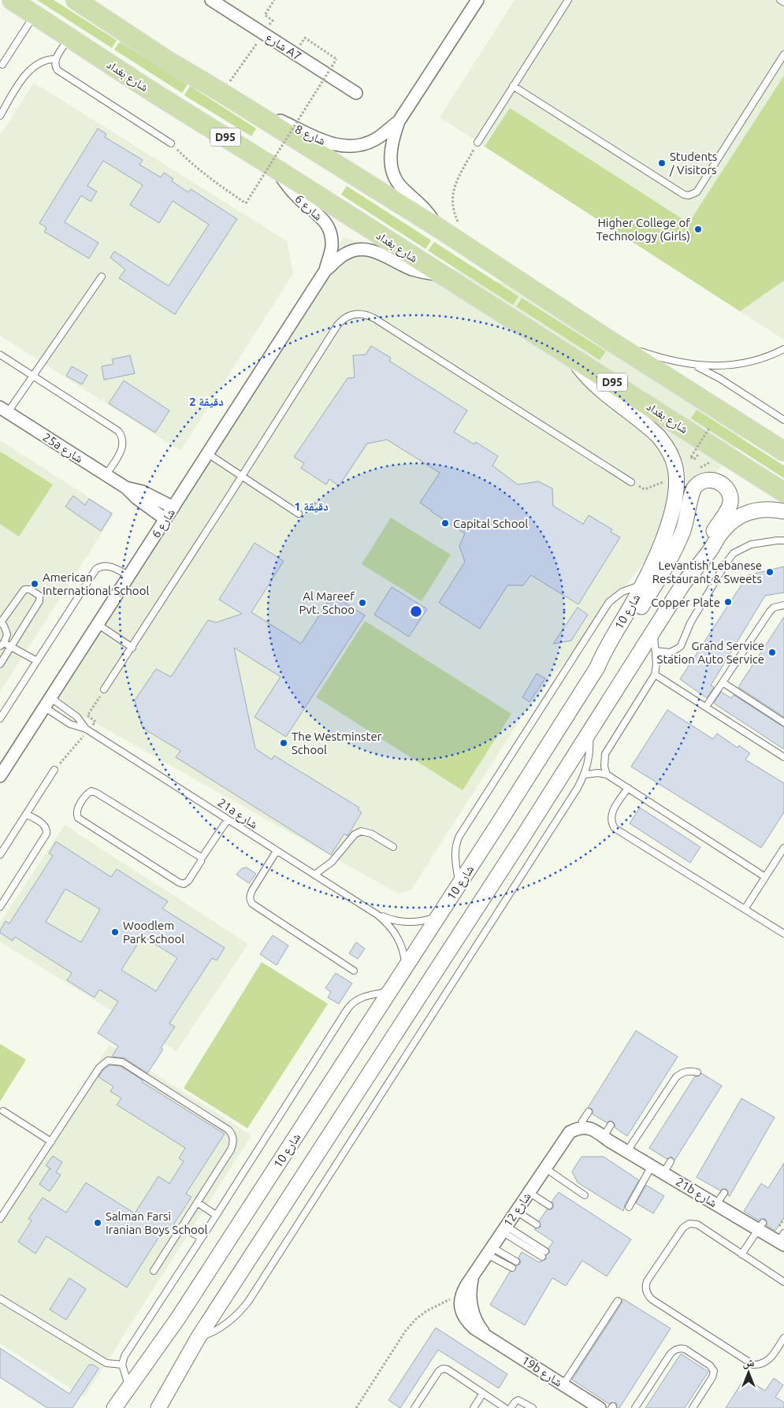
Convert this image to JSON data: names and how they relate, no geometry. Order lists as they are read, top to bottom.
{
  "streets": {
    "main road": ["شارع بغداد", "D95"],
    "street": [
      "شارع A7",
      "شارع 8",
      "شارع 6",
      "25a شارع",
      "شارع 10",
      "21b شارع",
      "شارع 12",
      "19b شارع"
    ],
    "lane": ["21a شارع"]
  },
  "crossings": [
    ["شارع بغداد", "شارع 6"],
    ["شارع بغداد", "شارع 10"],
    ["شارع 6", "25a شارع"],
    ["شارع 6", "21a شارع"],
    ["شارع 10", "21a شارع"],
    ["21b شارع", "شارع 12"],
    ["شارع 12", "19b شارع"]
  ],
  "places": [
    "Students / Visitors",
    "Higher College of Technology (Girls)",
    "Capital School",
    "Levantish Lebanese Restaurant & Sweets",
    "American International School",
    "Copper Plate",
    "Al Mareef Pvt. Schoo",
    "Grand Service Station Auto Service",
    "The Westminster School",
    "Woodlem Park School",
    "Salman Farsi Iranian Boys School"
  ],
  "north": "top",
  "rings": ["2 دقيقة", "1 دقيقة"]
}
